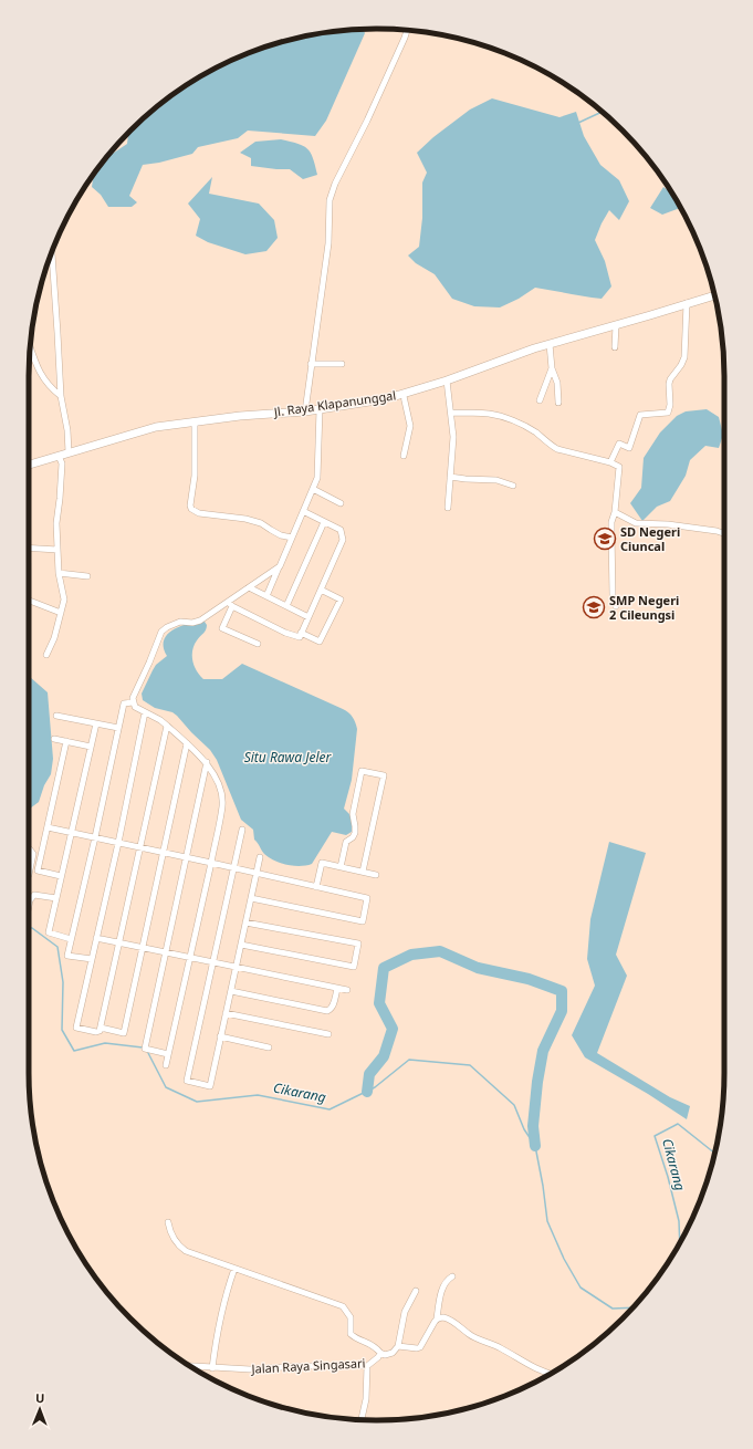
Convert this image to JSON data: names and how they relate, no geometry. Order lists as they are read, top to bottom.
{
  "streets": {
    "street": ["Jl. Raya Klapanunggal", "Jalan Raya Singasari"]
  },
  "water": ["Situ Rawa Jeler", "Cikarang"],
  "places": {
    "school or university": ["SD Negeri Ciuncal", "SMP Negeri 2 Cileungsi"]
  },
  "north": "top"
}
